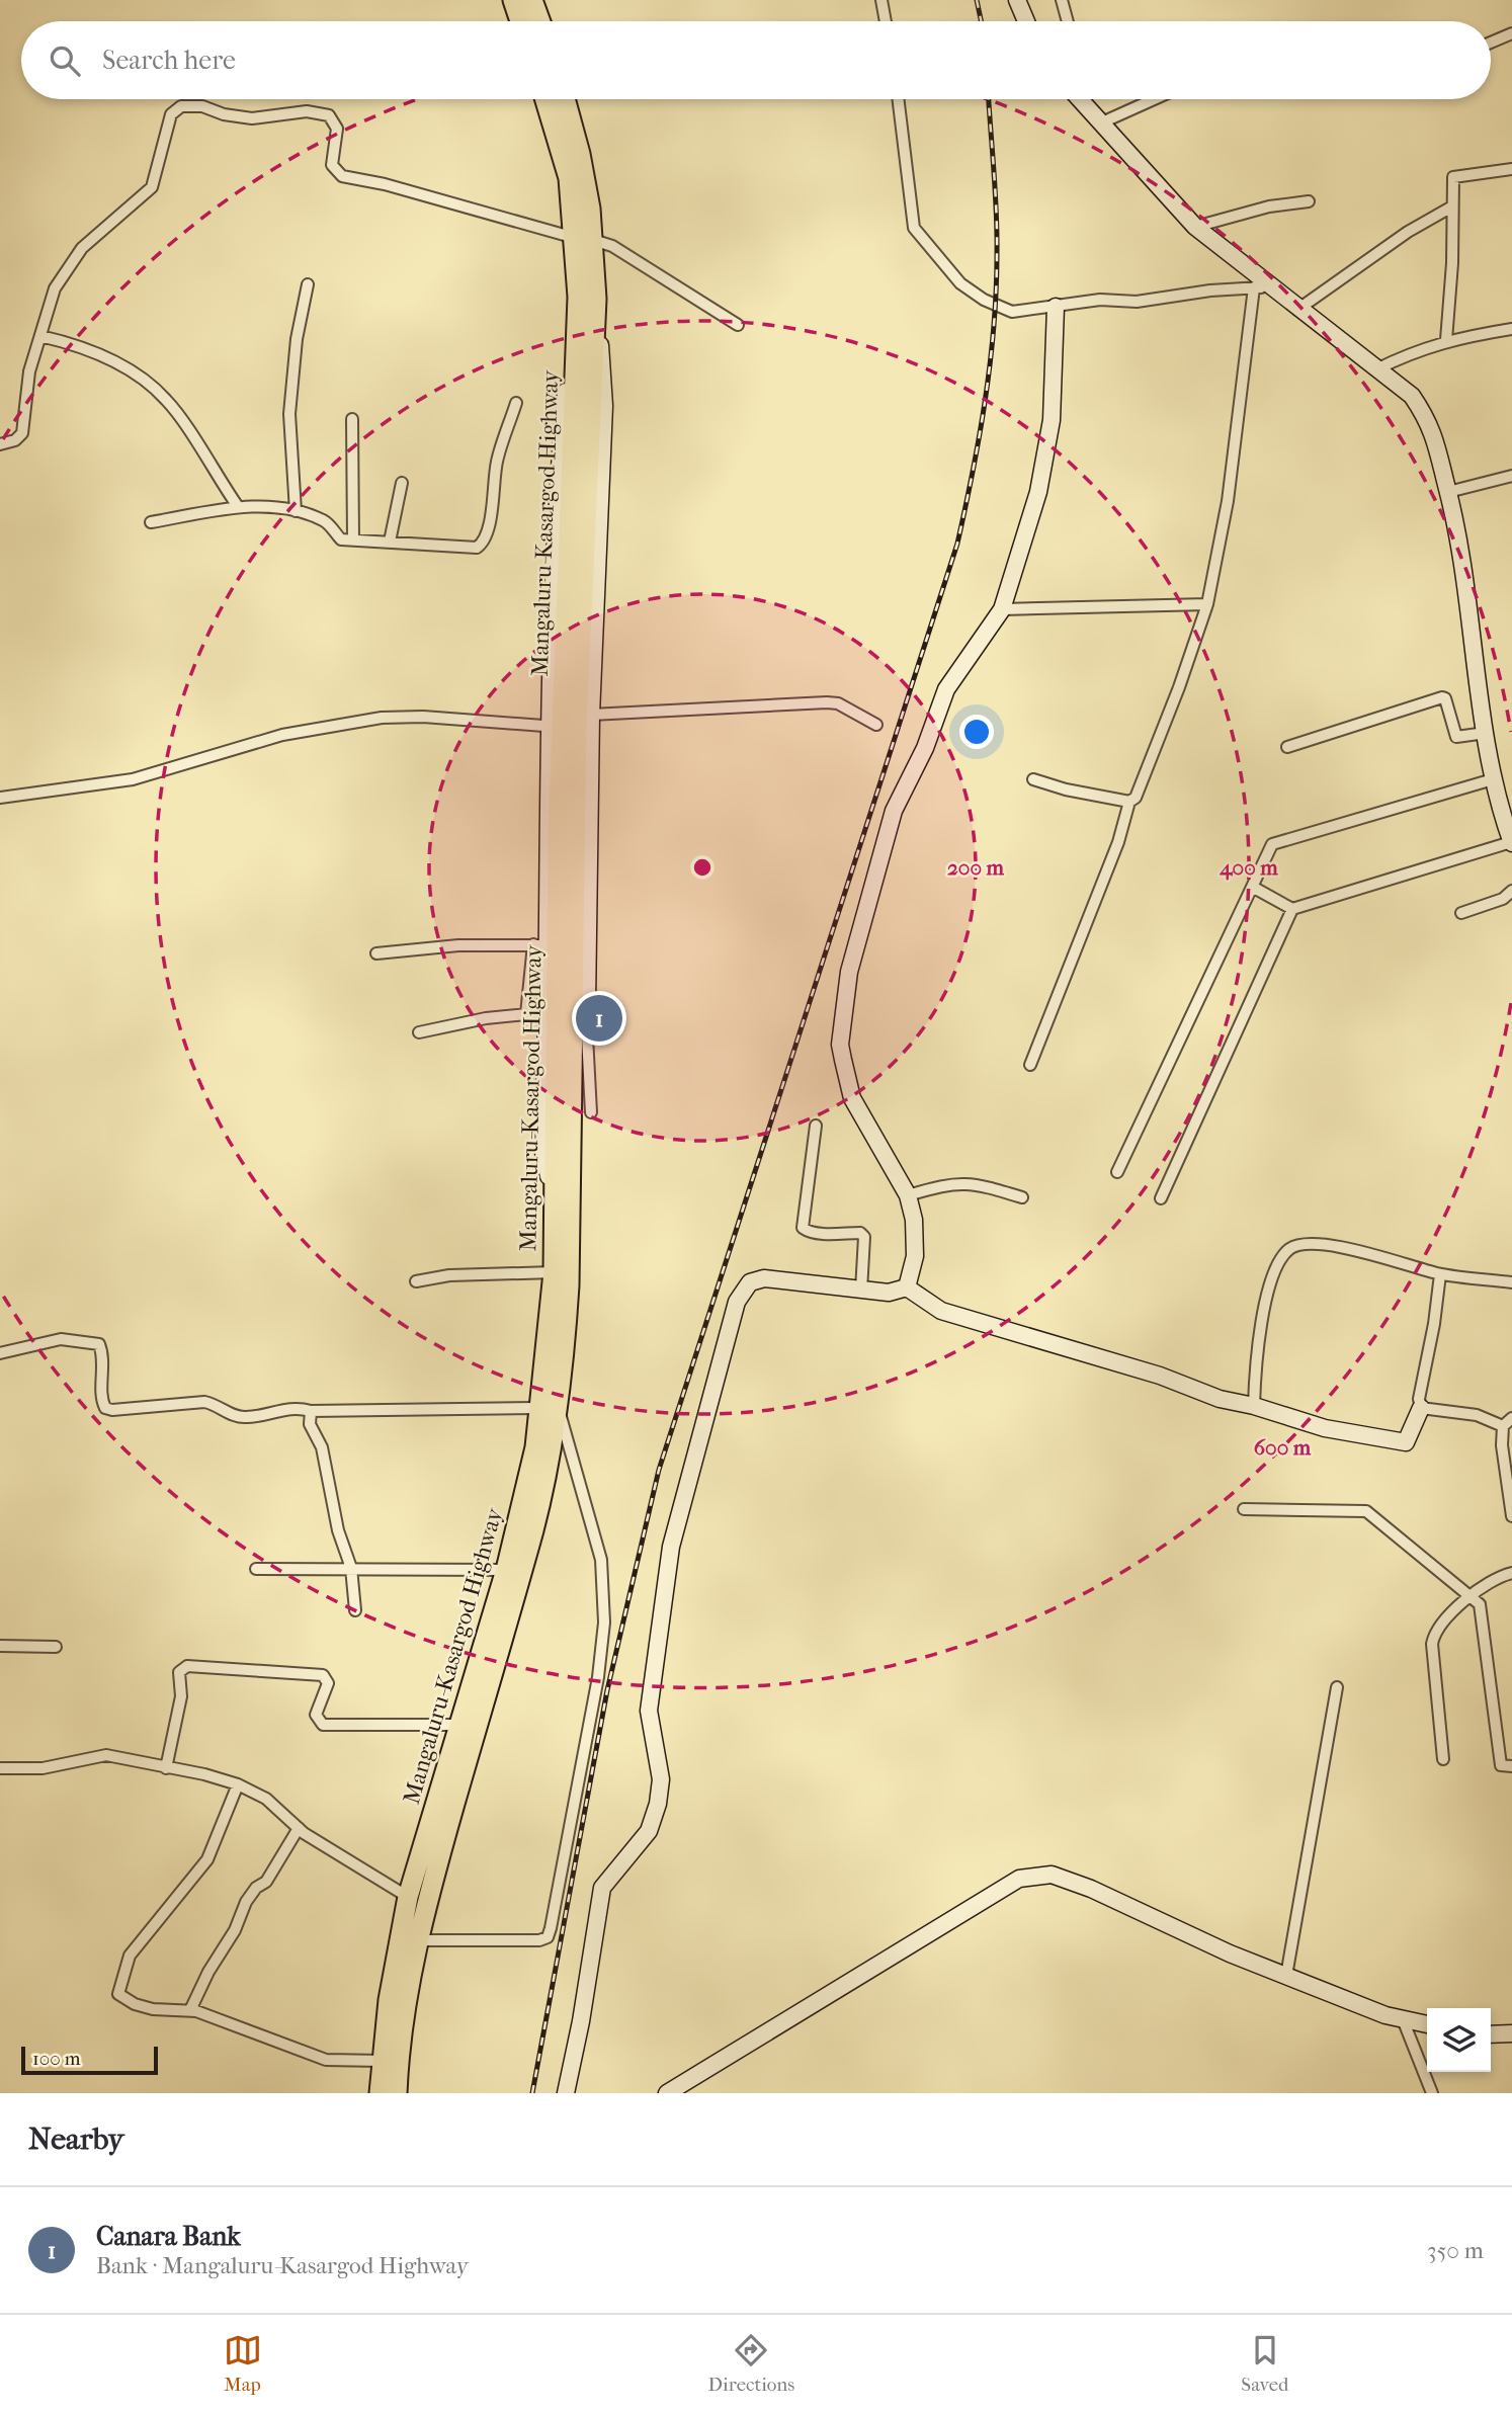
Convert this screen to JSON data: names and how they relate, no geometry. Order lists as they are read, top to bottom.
{
  "streets": {
    "highway": ["Mangaluru-Kasargod Highway"]
  },
  "scale_bar": "100 m",
  "page": {
    "search": "Search here",
    "pins": "1",
    "scale": "100 m",
    "heading": "Nearby",
    "list": [
      {
        "mark": "1",
        "name": "Canara Bank",
        "note": "Bank · Mangaluru-Kasargod Highway",
        "value": "350 m"
      }
    ],
    "nav": ["Map", "Directions", "Saved"]
  },
  "rings": ["200 m", "400 m", "600 m"]
}
